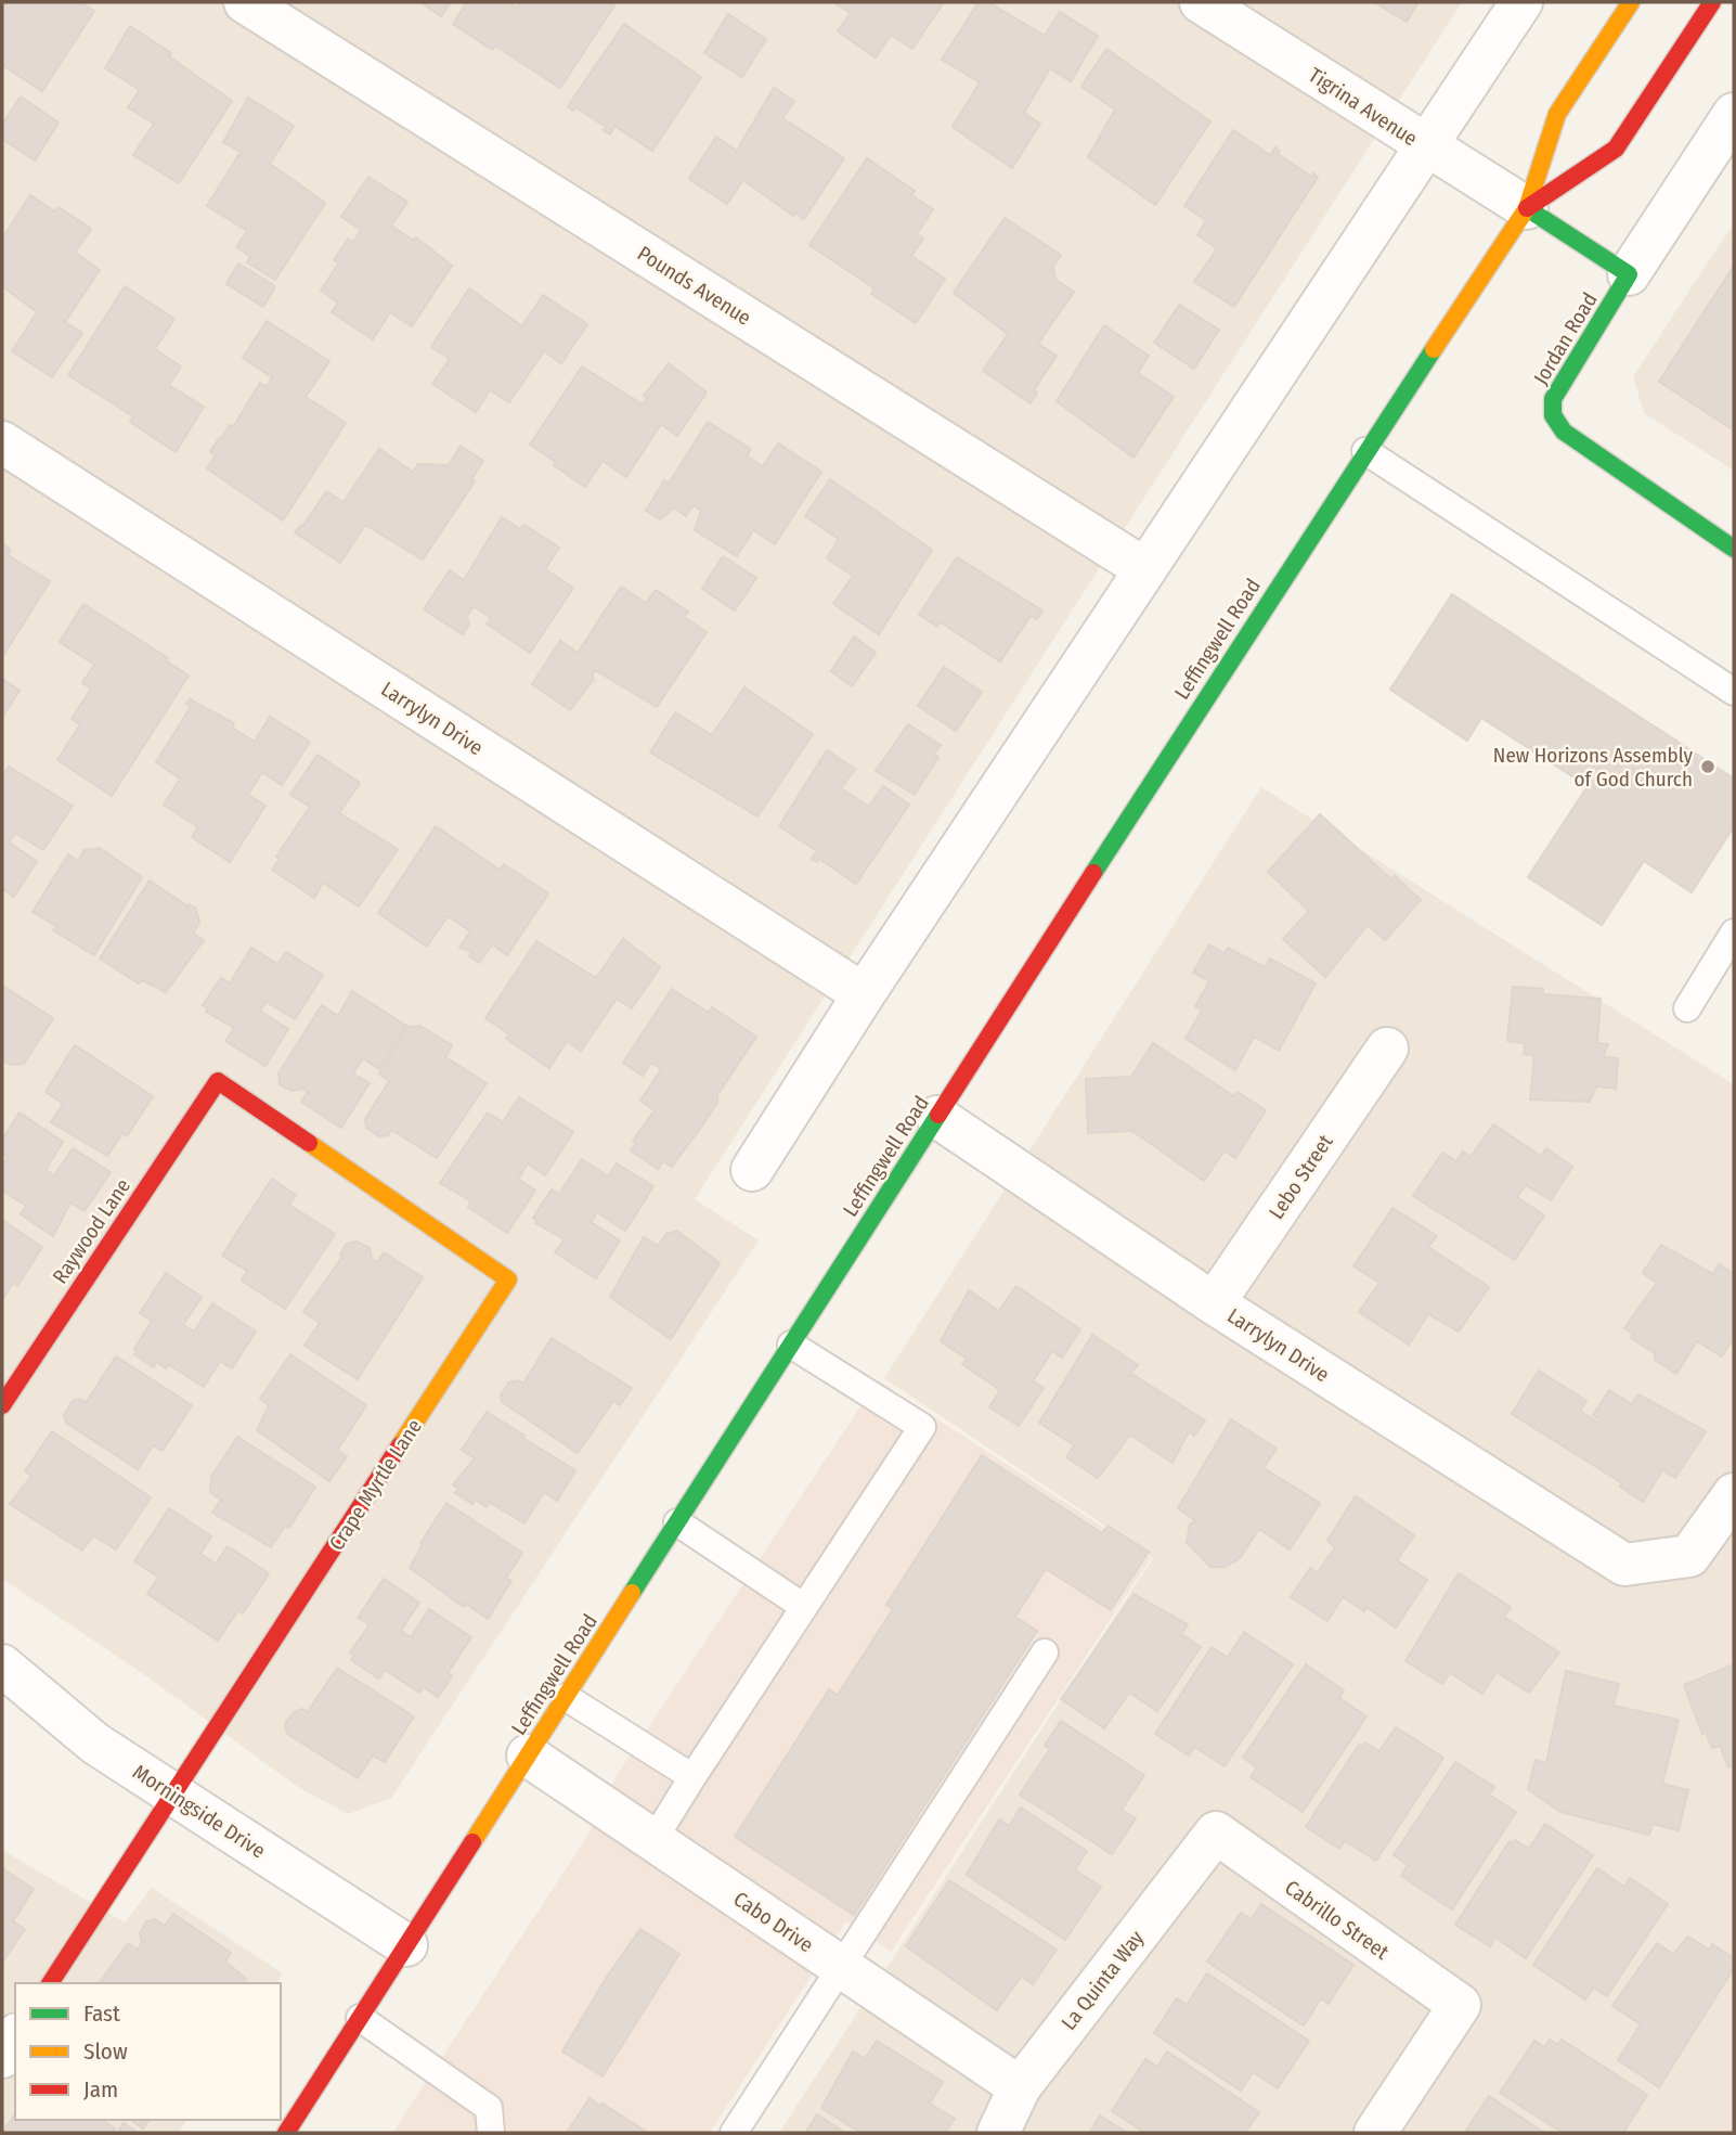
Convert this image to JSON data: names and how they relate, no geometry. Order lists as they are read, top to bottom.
{
  "streets": {
    "main road": [
      "Jordan Road",
      "Leffingwell Road",
      "Raywood Lane",
      "Crape Myrtle Lane"
    ],
    "street": [
      "Tigrina Avenue",
      "Pounds Avenue",
      "Larrylyn Drive",
      "Lebo Street",
      "Morningside Drive",
      "Cabrillo Street",
      "Cabo Drive",
      "La Quinta Way"
    ]
  },
  "crossings": [
    ["Tigrina Avenue", "Leffingwell Road"],
    ["Leffingwell Road", "Larrylyn Drive"],
    ["Leffingwell Road", "Morningside Drive"],
    ["Leffingwell Road", "Cabo Drive"],
    ["Larrylyn Drive", "Lebo Street"],
    ["Raywood Lane", "Crape Myrtle Lane"],
    ["Crape Myrtle Lane", "Morningside Drive"],
    ["Cabrillo Street", "La Quinta Way"],
    ["Cabo Drive", "La Quinta Way"]
  ],
  "places": ["New Horizons Assembly of God Church"],
  "legend": ["Fast", "Slow", "Jam"]
}
